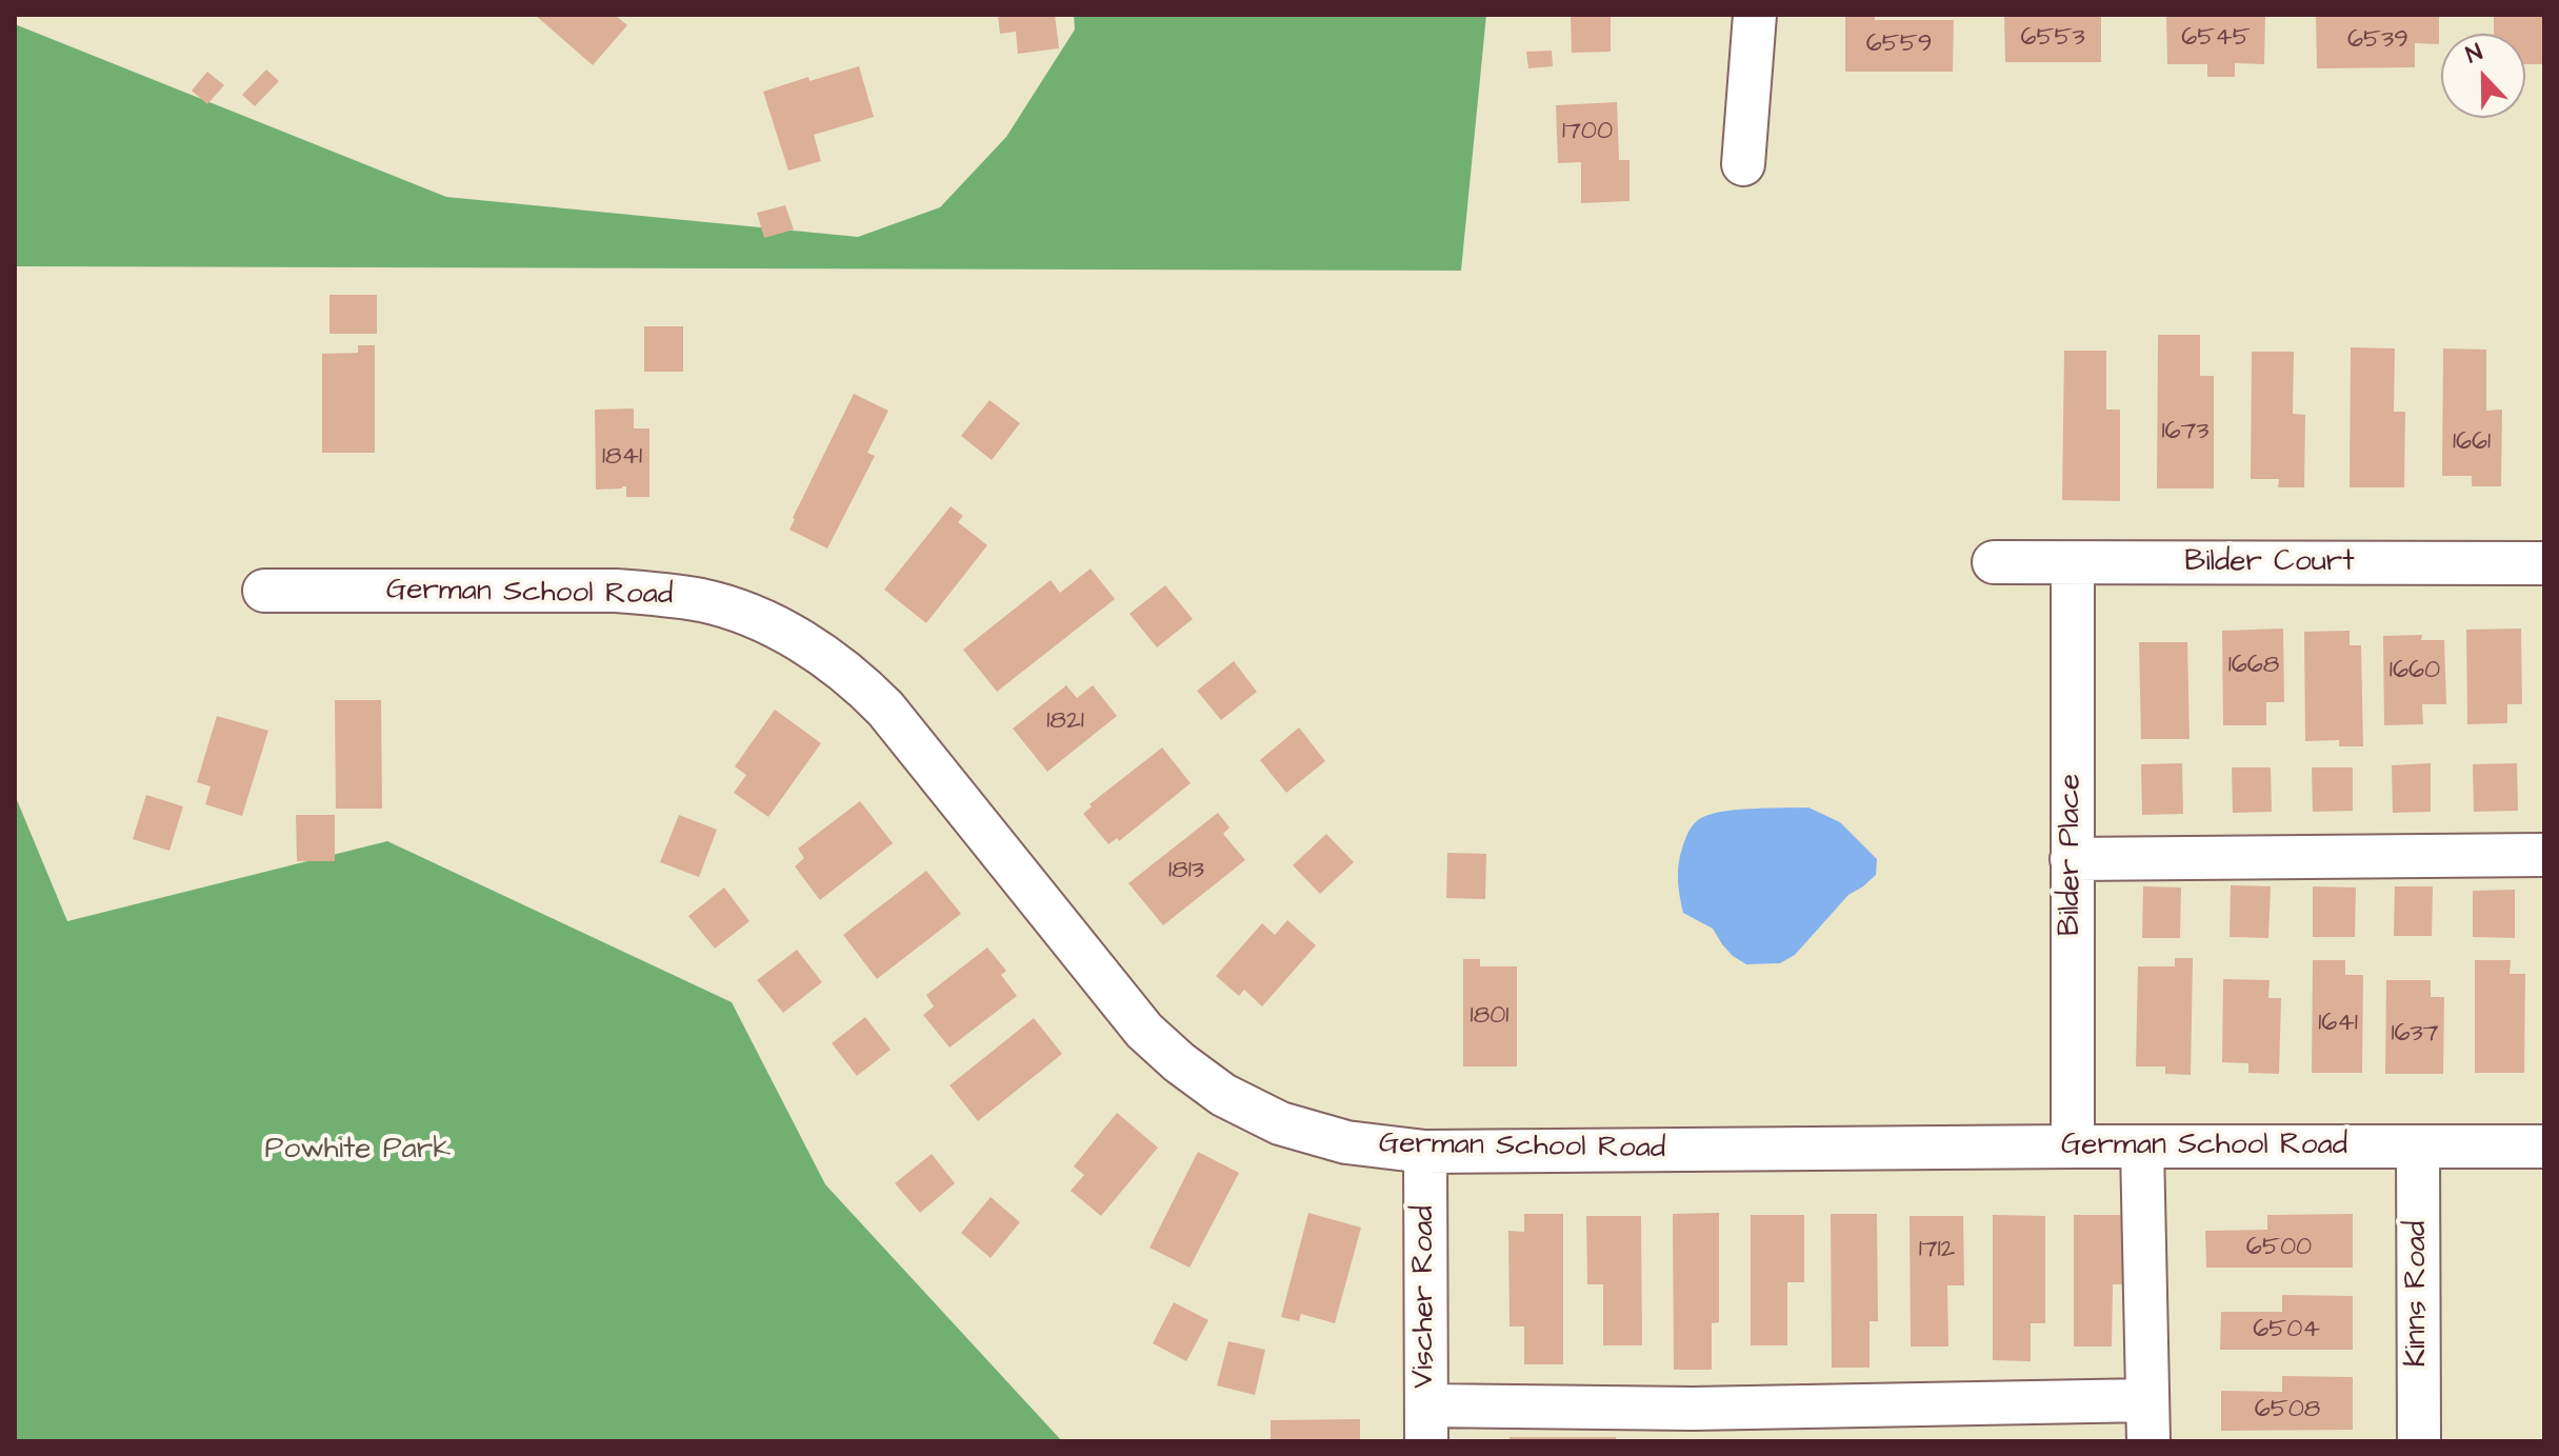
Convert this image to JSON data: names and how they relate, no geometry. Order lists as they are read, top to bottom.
{
  "streets": {
    "street": [
      "Bilder Court",
      "German School Road",
      "Bilder Place",
      "Kinns Road",
      "Vischer Road"
    ]
  },
  "crossings": [
    ["Bilder Court", "Bilder Place"],
    ["German School Road", "Bilder Place"],
    ["German School Road", "Kinns Road"],
    ["German School Road", "Vischer Road"]
  ],
  "parks": ["Powhite Park"],
  "house_numbers": [
    "6553",
    "6545",
    "6539",
    "6559",
    "1700",
    "1673",
    "1661",
    "1841",
    "1668",
    "1660",
    "1821",
    "1813",
    "1801",
    "1641",
    "1637",
    "6500",
    "1712",
    "6504",
    "6508"
  ],
  "north": "top"
}
